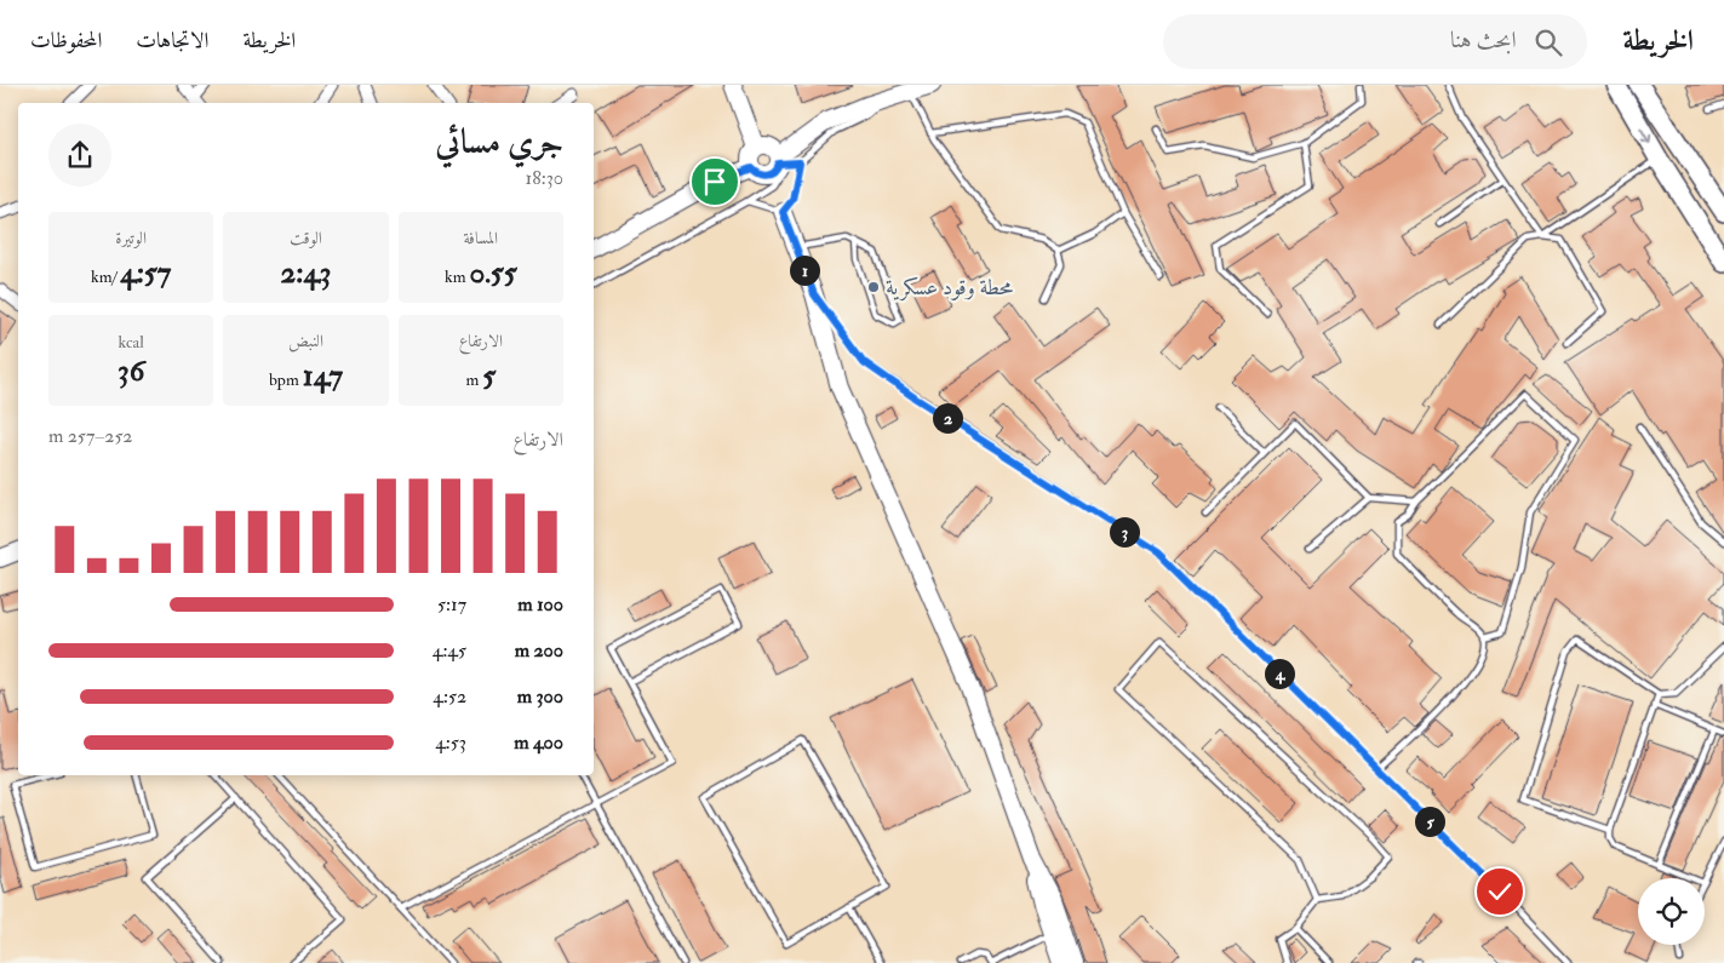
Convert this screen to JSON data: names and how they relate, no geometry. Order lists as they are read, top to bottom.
{
  "places": ["محطة وقود عسكرية"],
  "page": {
    "header": "الخريطة",
    "search": "ابحث هنا",
    "nav": ["الخريطة", "الاتجاهات", "المحفوظات"],
    "heading": ["جري مسائي", "18:30"],
    "stats": [
      ["المسافة", "0.55 km"],
      ["الوقت", "2:43"],
      ["الوتيرة", "4:57 /km"],
      ["الارتفاع", "5 m"],
      ["النبض", "147 bpm"],
      ["kcal", "36"]
    ],
    "pins": [
      "1",
      "2",
      "3",
      "4",
      "5"
    ],
    "chart": ["الارتفاع", "252–257 m"],
    "list": [
      {
        "name": "100 m",
        "note": "5:17"
      },
      {
        "name": "200 m",
        "note": "4:45"
      },
      {
        "name": "300 m",
        "note": "4:52"
      },
      {
        "name": "400 m",
        "note": "4:53"
      }
    ]
  }
}
